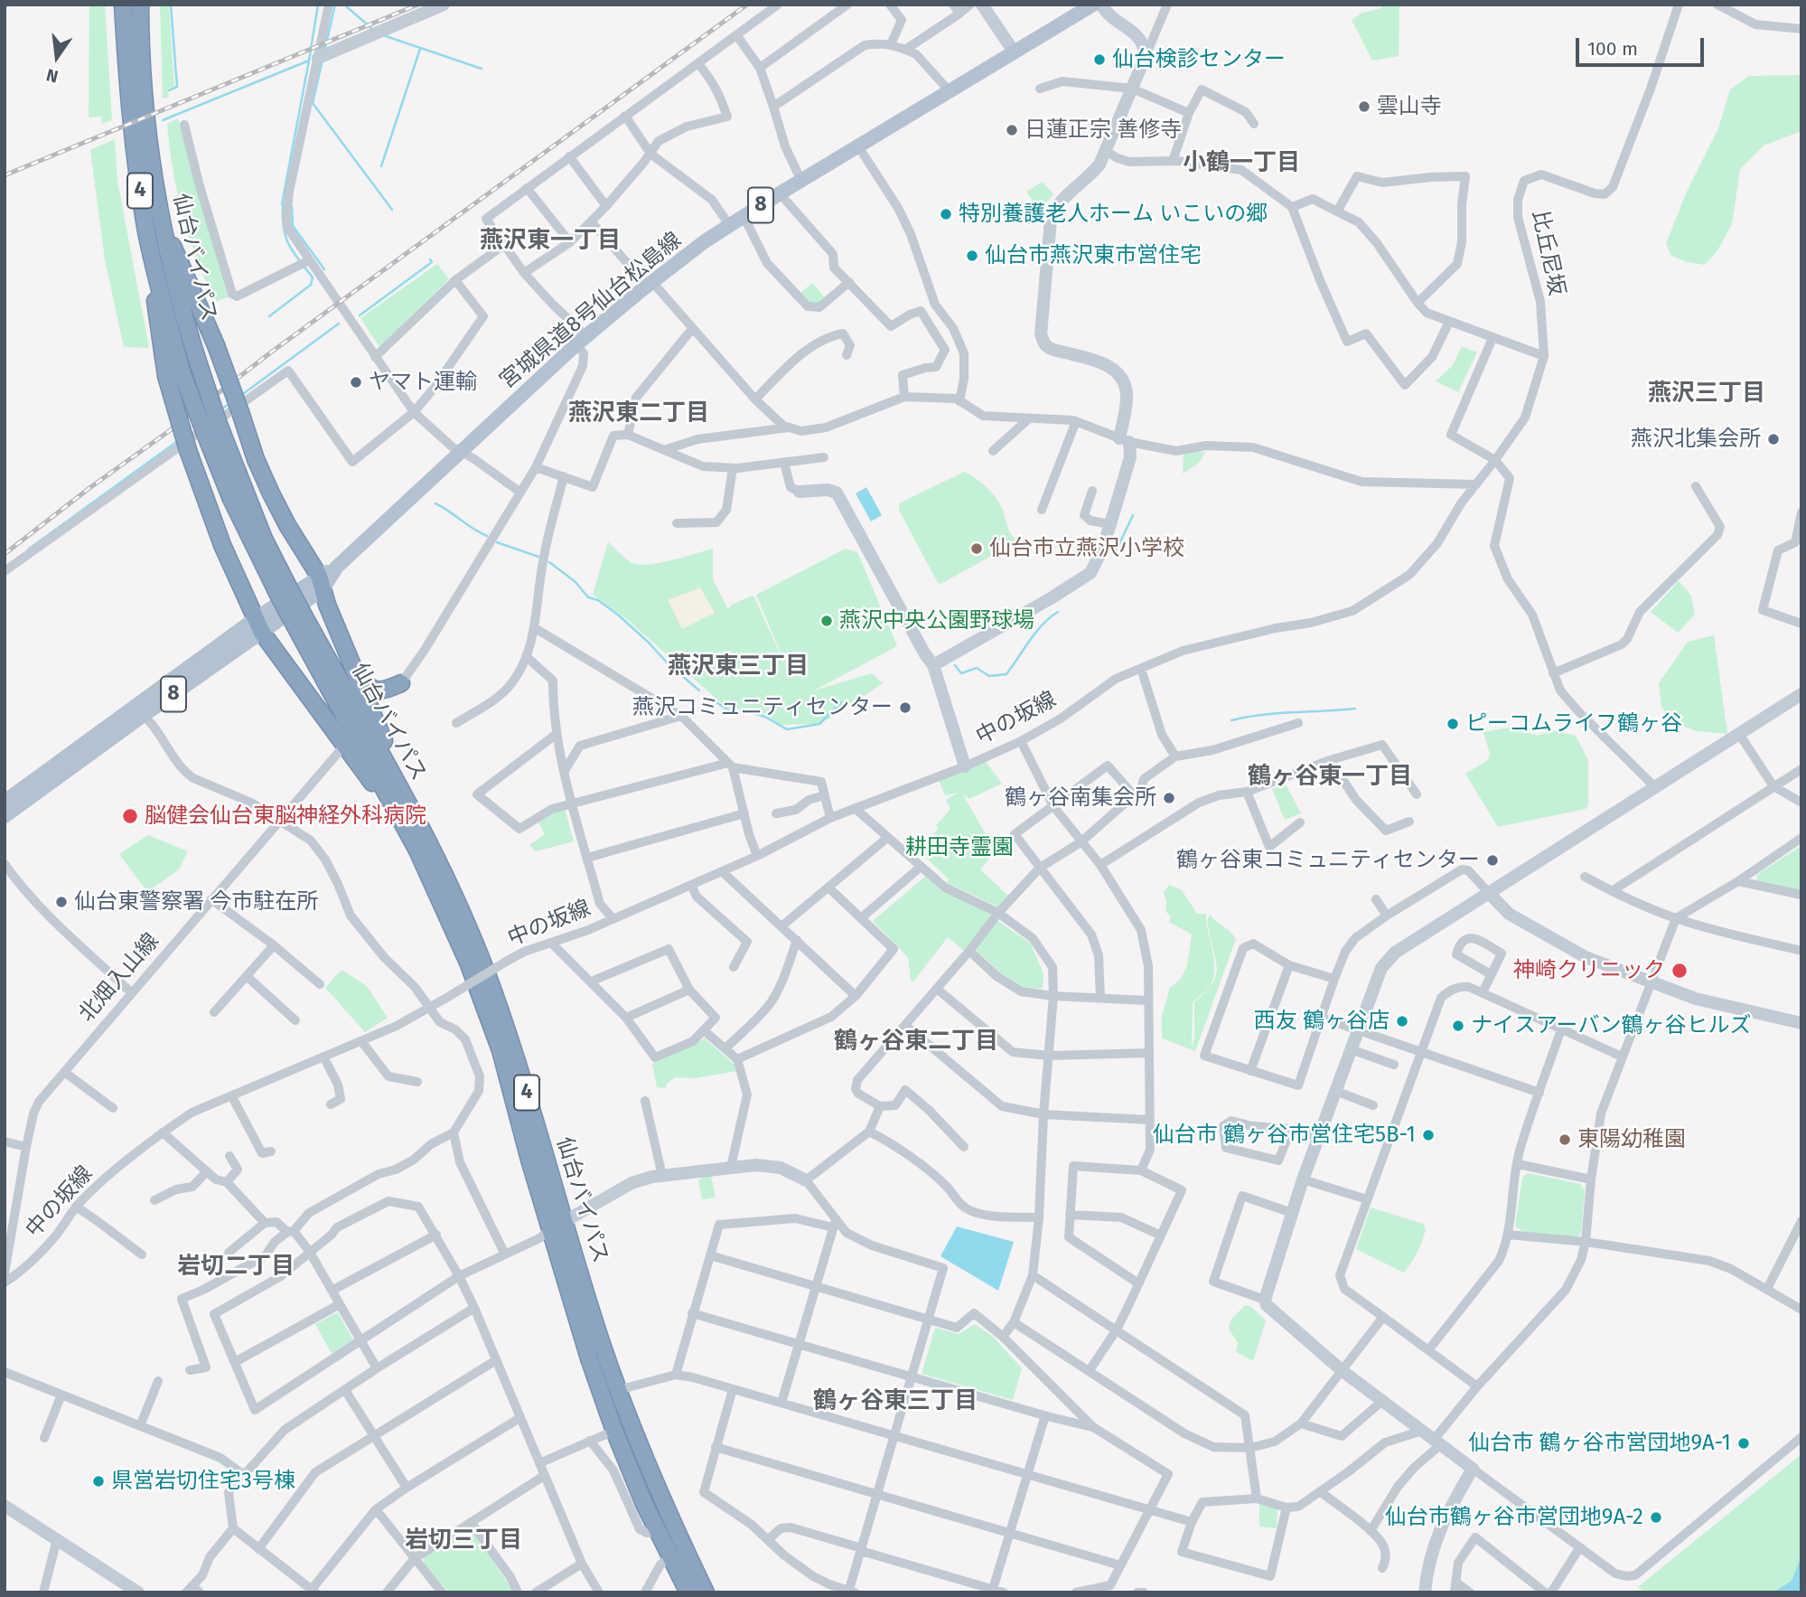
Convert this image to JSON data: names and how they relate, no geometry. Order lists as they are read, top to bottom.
{
  "streets": {
    "highway": ["4", "仙台バイパス"],
    "main road": ["8", "宮城県道8号仙台松島線"],
    "street": ["比丘尼坂", "中の坂線", "北畑入山線"]
  },
  "crossings": [
    ["比丘尼坂", "中の坂線"]
  ],
  "districts": [
    "小鶴一丁目",
    "燕沢東一丁目",
    "燕沢三丁目",
    "燕沢東二丁目",
    "燕沢東三丁目",
    "鶴ヶ谷東一丁目",
    "鶴ヶ谷東二丁目",
    "岩切二丁目",
    "鶴ヶ谷東三丁目",
    "岩切三丁目"
  ],
  "parks": ["耕田寺霊園"],
  "places": [
    "仙台検診センター",
    "雲山寺",
    "日蓮正宗 善修寺",
    "特別養護老人ホーム いこいの郷",
    "仙台市燕沢東市営住宅",
    "ヤマト運輸",
    "燕沢北集会所",
    "仙台市立燕沢小学校",
    "燕沢中央公園野球場",
    "燕沢コミュニティセンター",
    "ピーコムライフ鶴ヶ谷",
    "鶴ヶ谷南集会所",
    "脳健会仙台東脳神経外科病院",
    "鶴ヶ谷東コミュニティセンター",
    "仙台東警察署 今市駐在所",
    "神崎クリニック",
    "西友 鶴ヶ谷店",
    "ナイスアーバン鶴ヶ谷ヒルズ",
    "仙台市 鶴ヶ谷市営住宅5B-1",
    "東陽幼稚園",
    "仙台市 鶴ヶ谷市営団地9A-1",
    "県営岩切住宅3号棟",
    "仙台市鶴ヶ谷市営団地9A-2"
  ],
  "scale_bar": "100 m",
  "north": "bottom"
}
